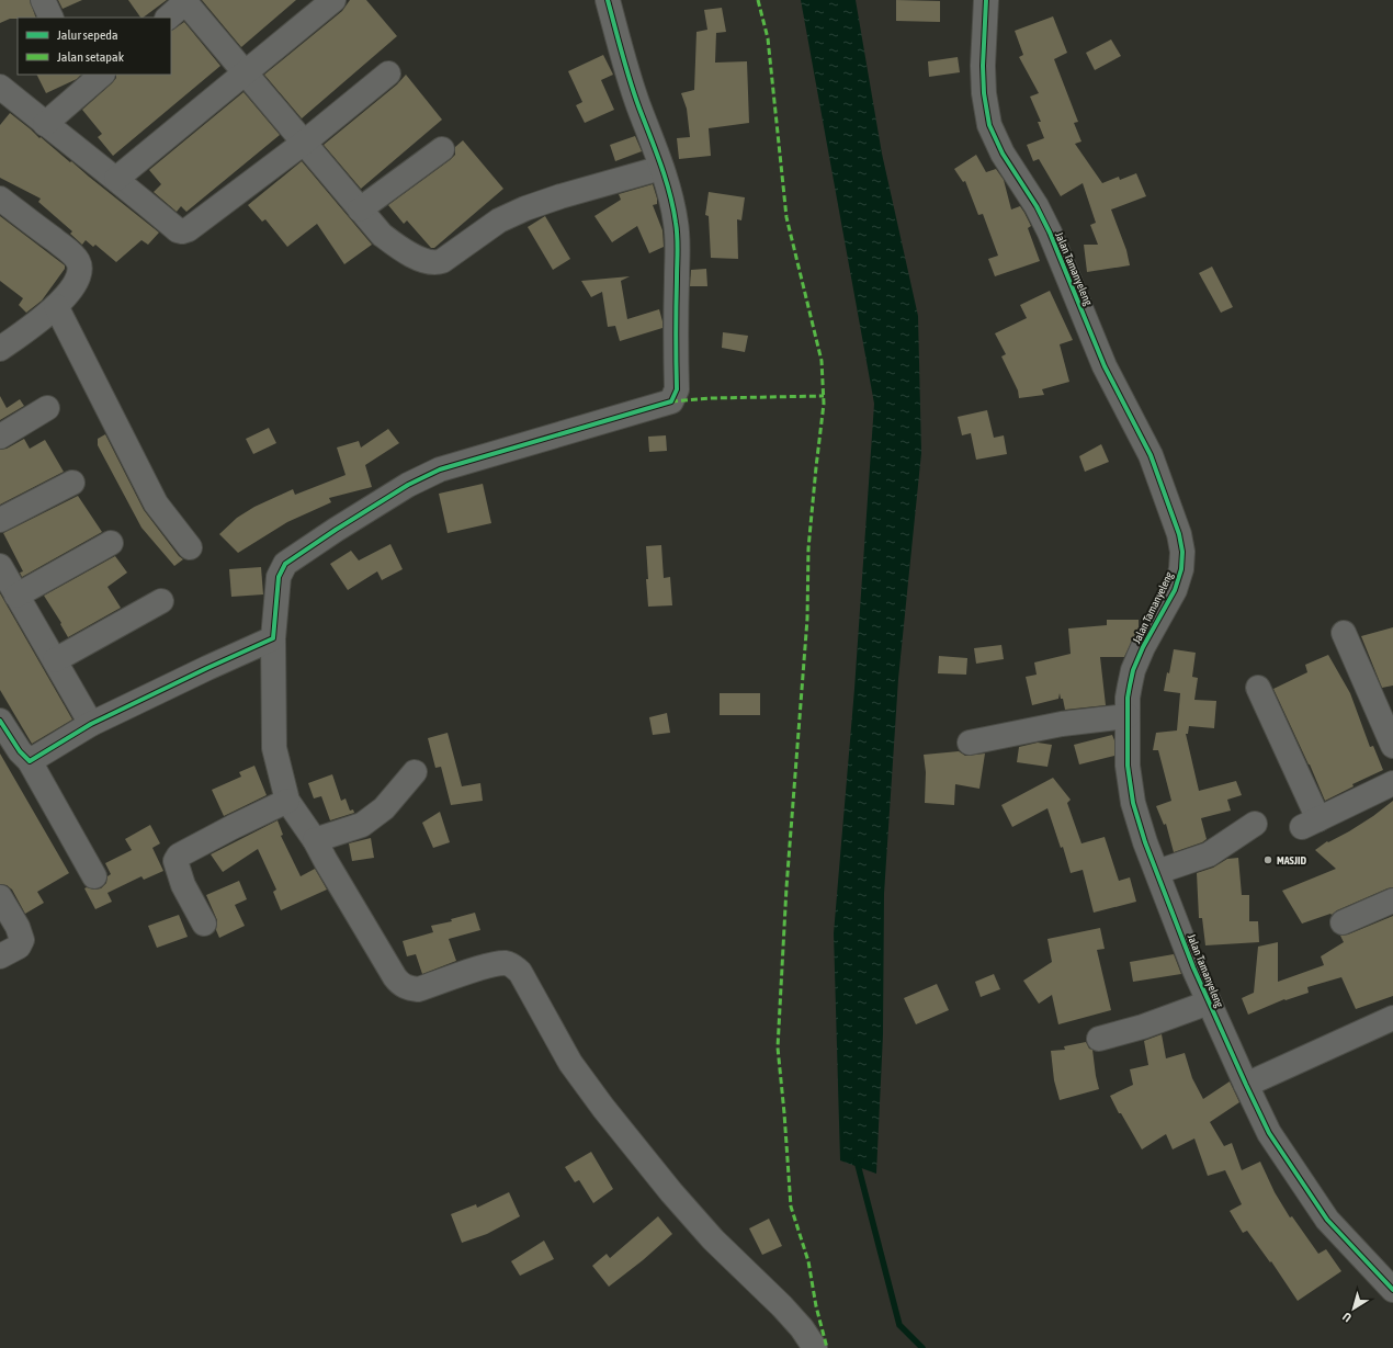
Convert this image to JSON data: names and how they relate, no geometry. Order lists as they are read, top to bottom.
{
  "streets": {
    "street": ["Jalan Tamanyeleng"]
  },
  "places": ["MASJID"],
  "legend": ["Jalur sepeda", "Jalan setapak"],
  "north": "bottom left"
}
